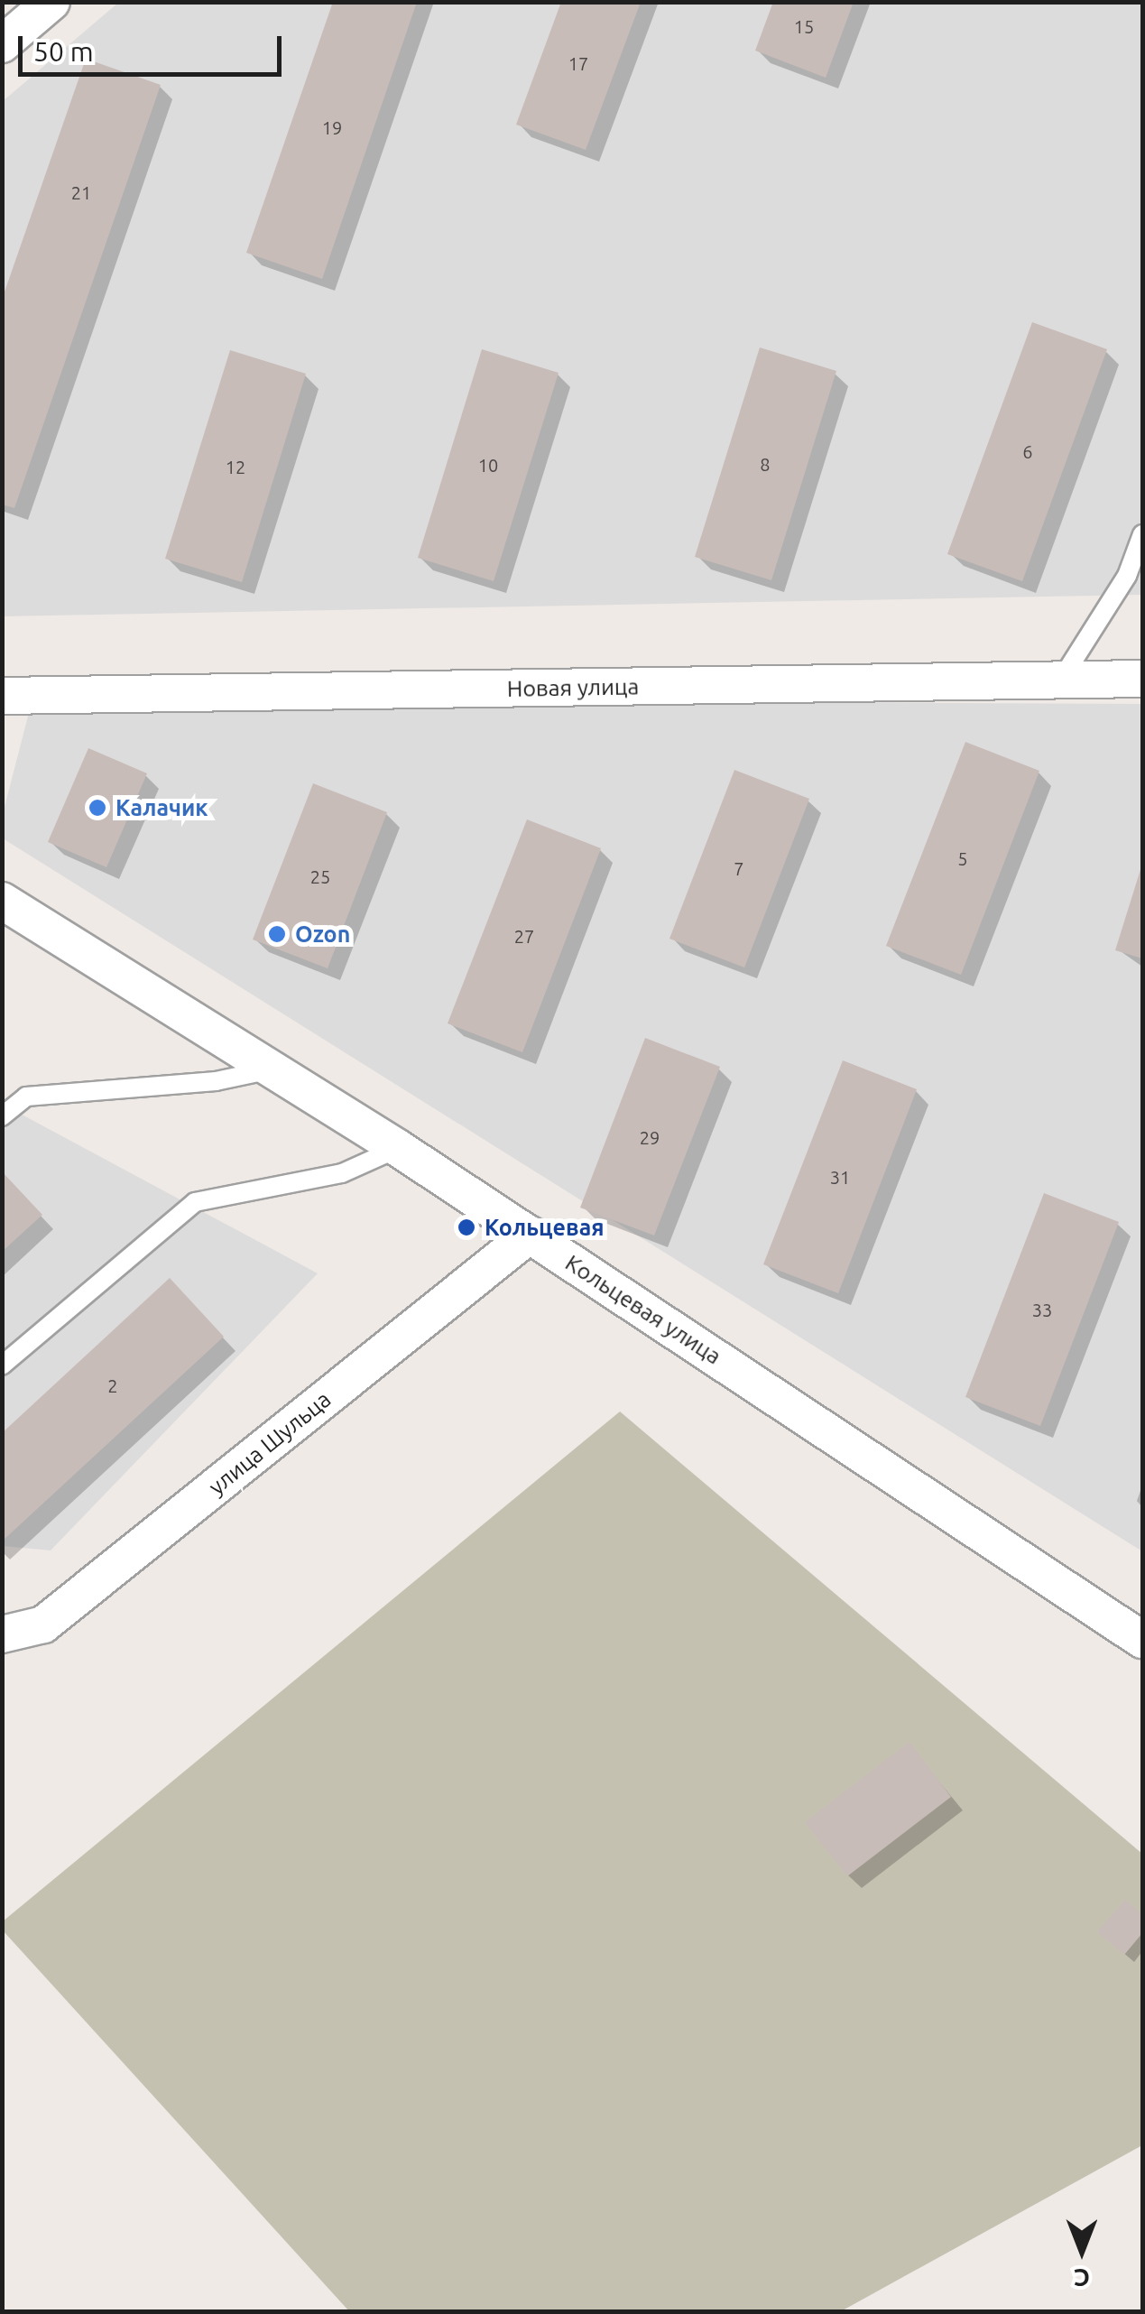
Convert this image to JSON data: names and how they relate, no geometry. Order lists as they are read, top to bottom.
{
  "streets": {
    "street": ["Новая улица", "Кольцевая улица", "улица Шульца"]
  },
  "crossings": [
    ["Кольцевая улица", "улица Шульца"]
  ],
  "places": ["Калачик", "Ozon", "Кольцевая"],
  "house_numbers": [
    "15",
    "17",
    "19",
    "21",
    "6",
    "8",
    "10",
    "12",
    "5",
    "7",
    "25",
    "27",
    "29",
    "31",
    "33",
    "2"
  ],
  "scale_bar": "50 m",
  "north": "bottom"
}
